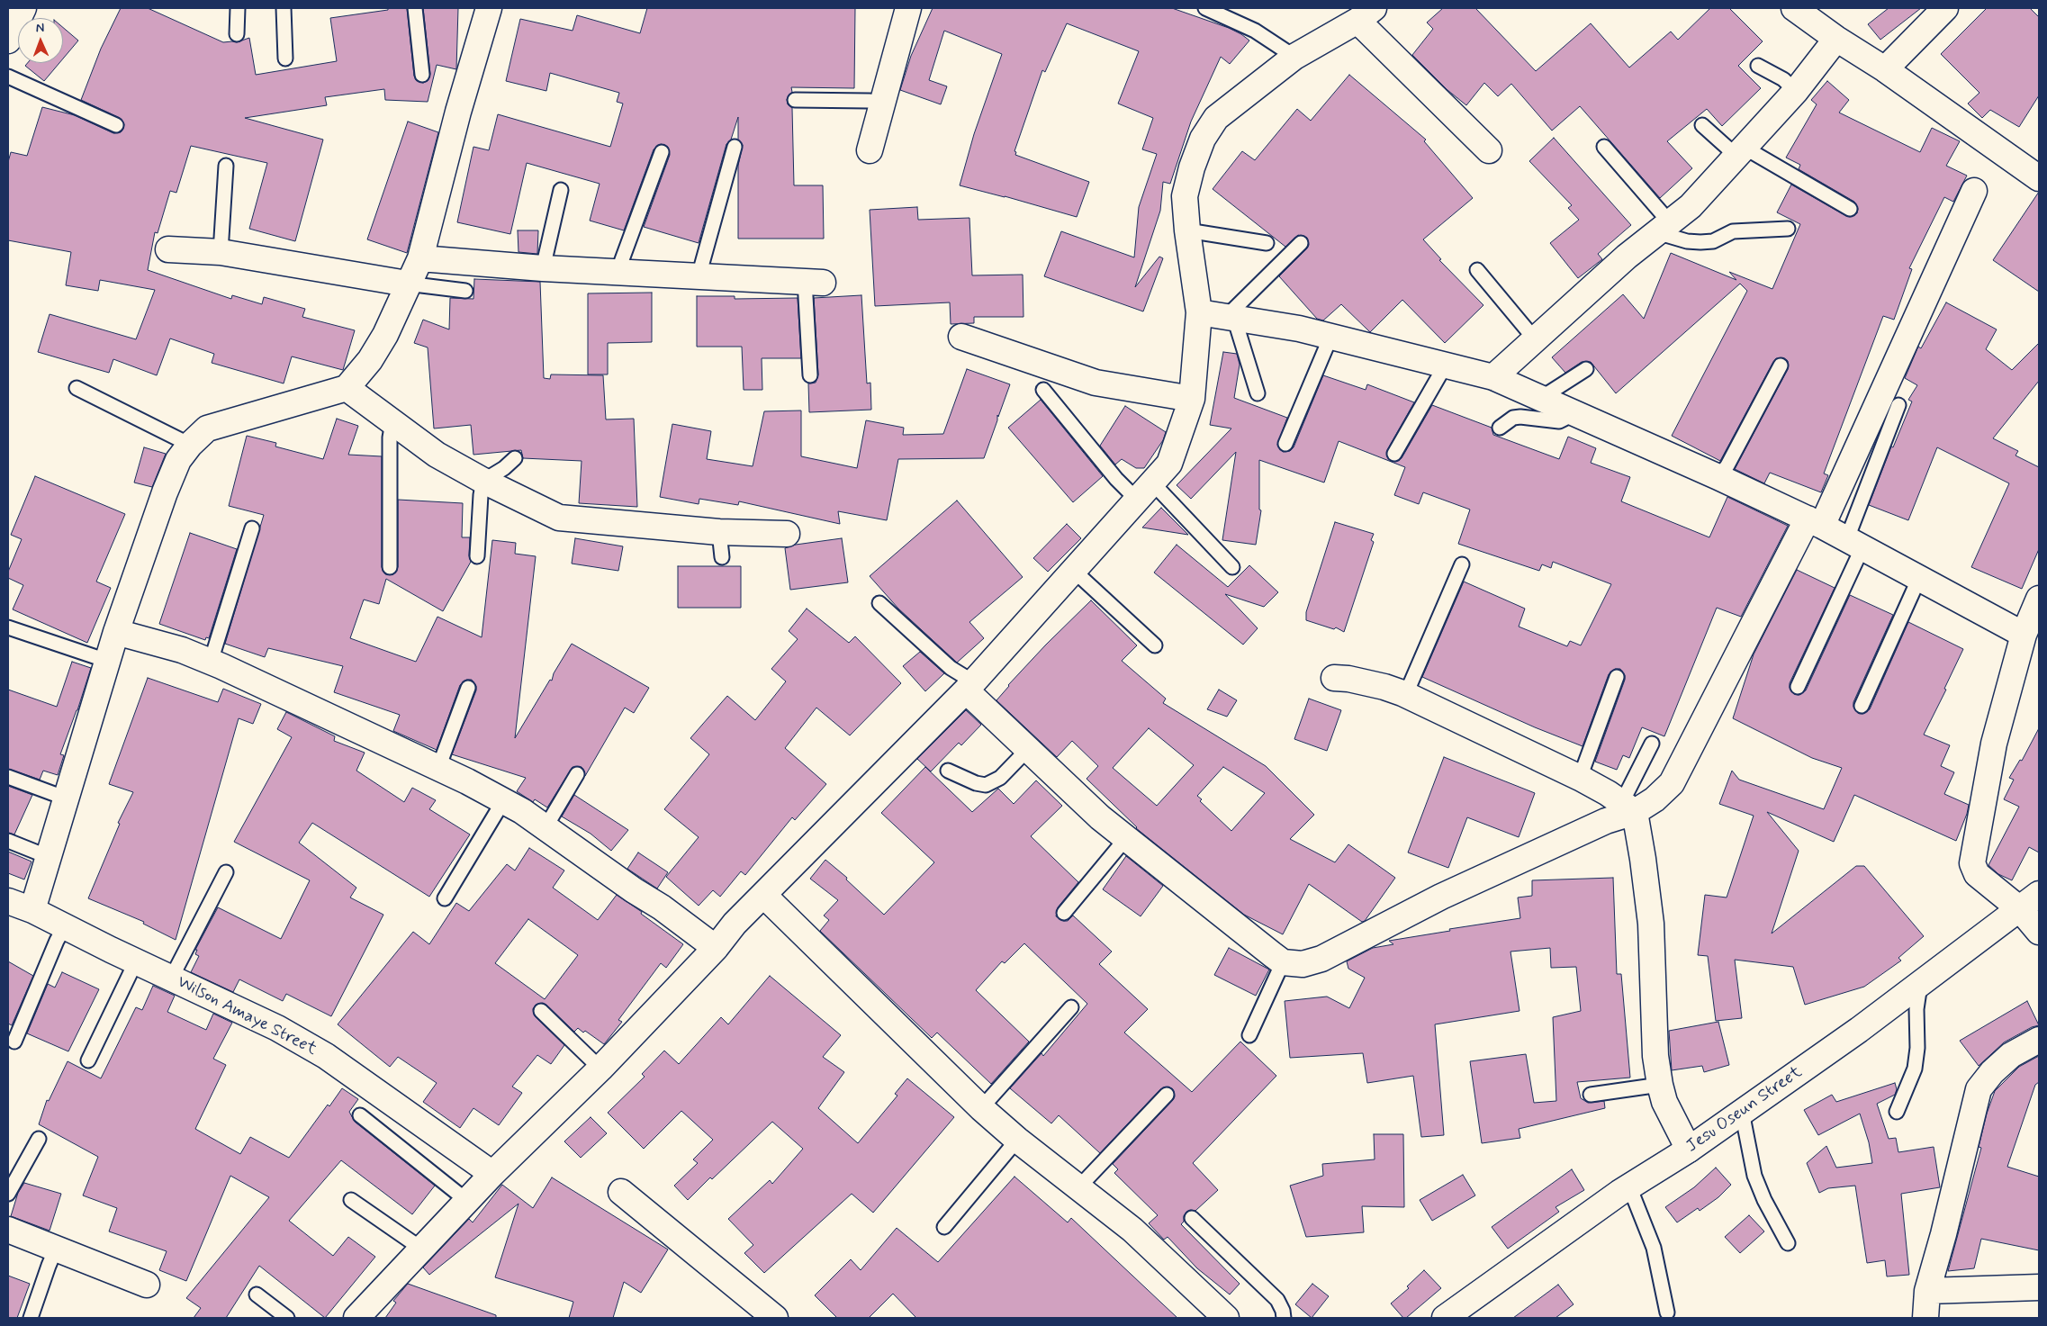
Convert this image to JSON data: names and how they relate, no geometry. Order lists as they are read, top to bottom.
{
  "streets": {
    "street": ["Wilson Amaye Street", "Jesu Oseun Street"]
  },
  "north": "top"
}
